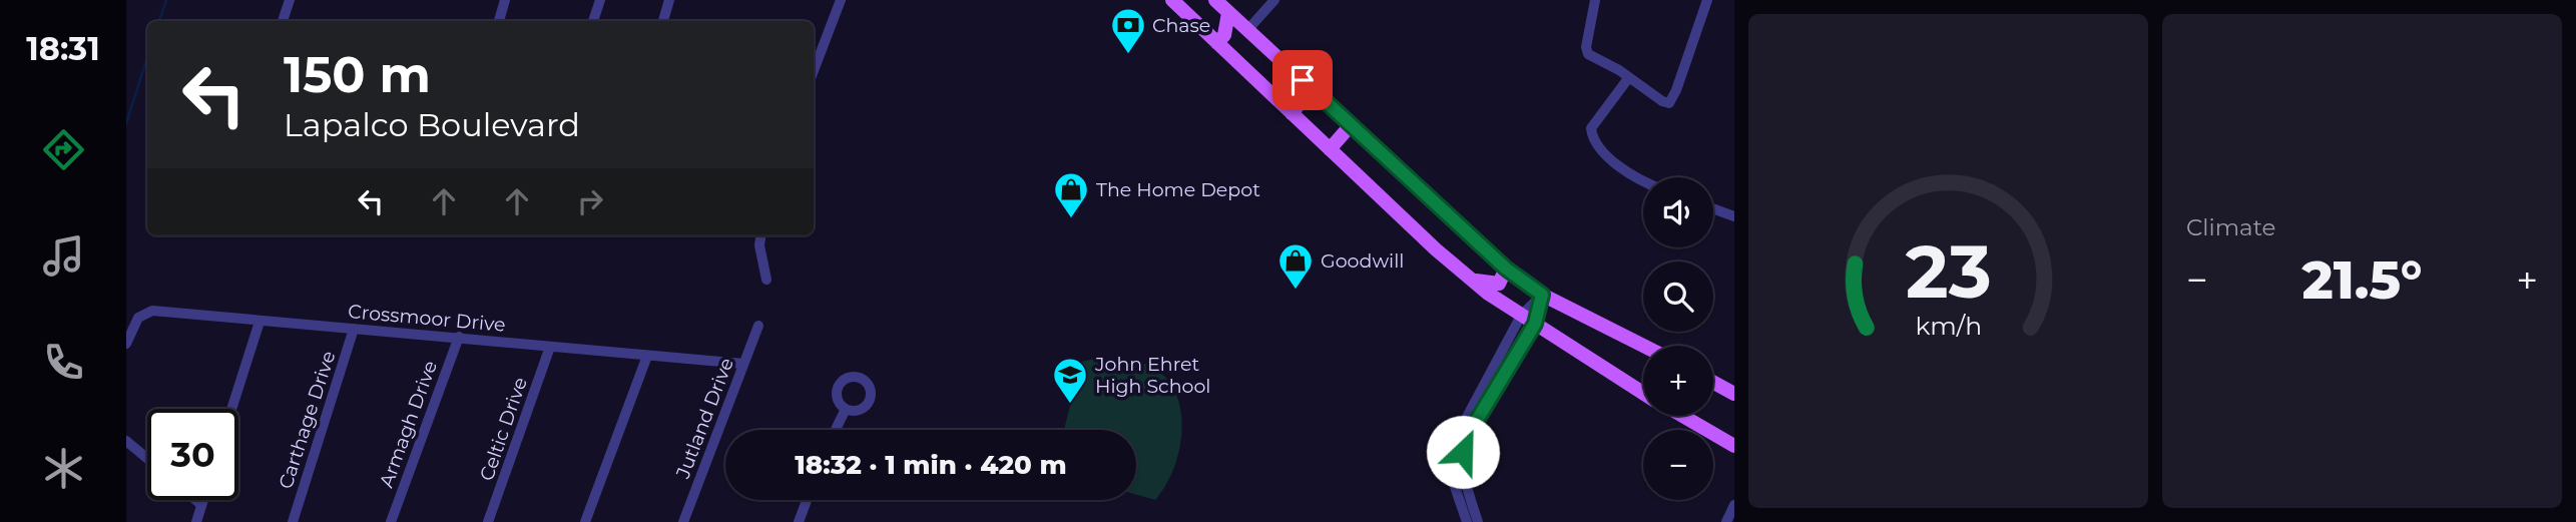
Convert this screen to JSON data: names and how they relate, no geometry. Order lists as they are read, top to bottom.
{
  "streets": {
    "street": [
      "Crossmoor Drive",
      "Jutland Drive",
      "Carthage Drive",
      "Armagh Drive",
      "Celtic Drive"
    ]
  },
  "crossings": [
    ["Crossmoor Drive", "Jutland Drive"],
    ["Crossmoor Drive", "Carthage Drive"],
    ["Crossmoor Drive", "Armagh Drive"],
    ["Crossmoor Drive", "Celtic Drive"]
  ],
  "places": {
    "bank": ["Chase"],
    "shop": ["The Home Depot", "Goodwill"],
    "school or university": ["John Ehret High School"]
  },
  "page": {
    "tabs": "18:31",
    "tile": "Climate",
    "turn": ["150 m", "Lapalco Boulevard"],
    "map_buttons": ["+", "−"],
    "heat": ["−", "21.5°", "+"],
    "limit": "30",
    "trip": "18:32 · 1 min · 420 m",
    "gauge": ["23", "km/h"]
  }
}
